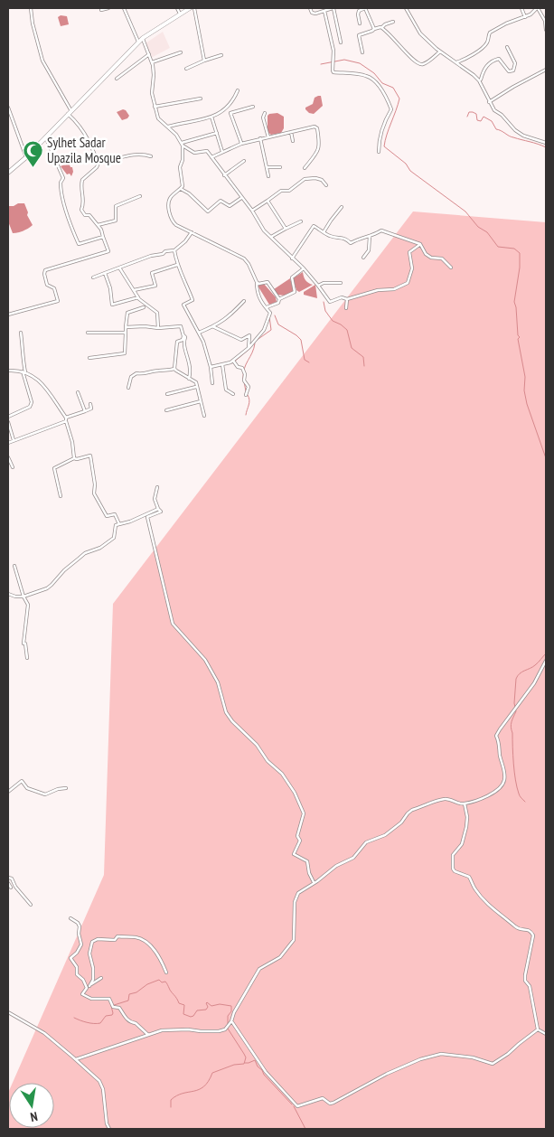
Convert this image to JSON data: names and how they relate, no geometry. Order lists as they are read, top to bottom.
{
  "places": {
    "mosque": ["Sylhet Sadar Upazila Mosque"]
  },
  "north": "bottom"
}
